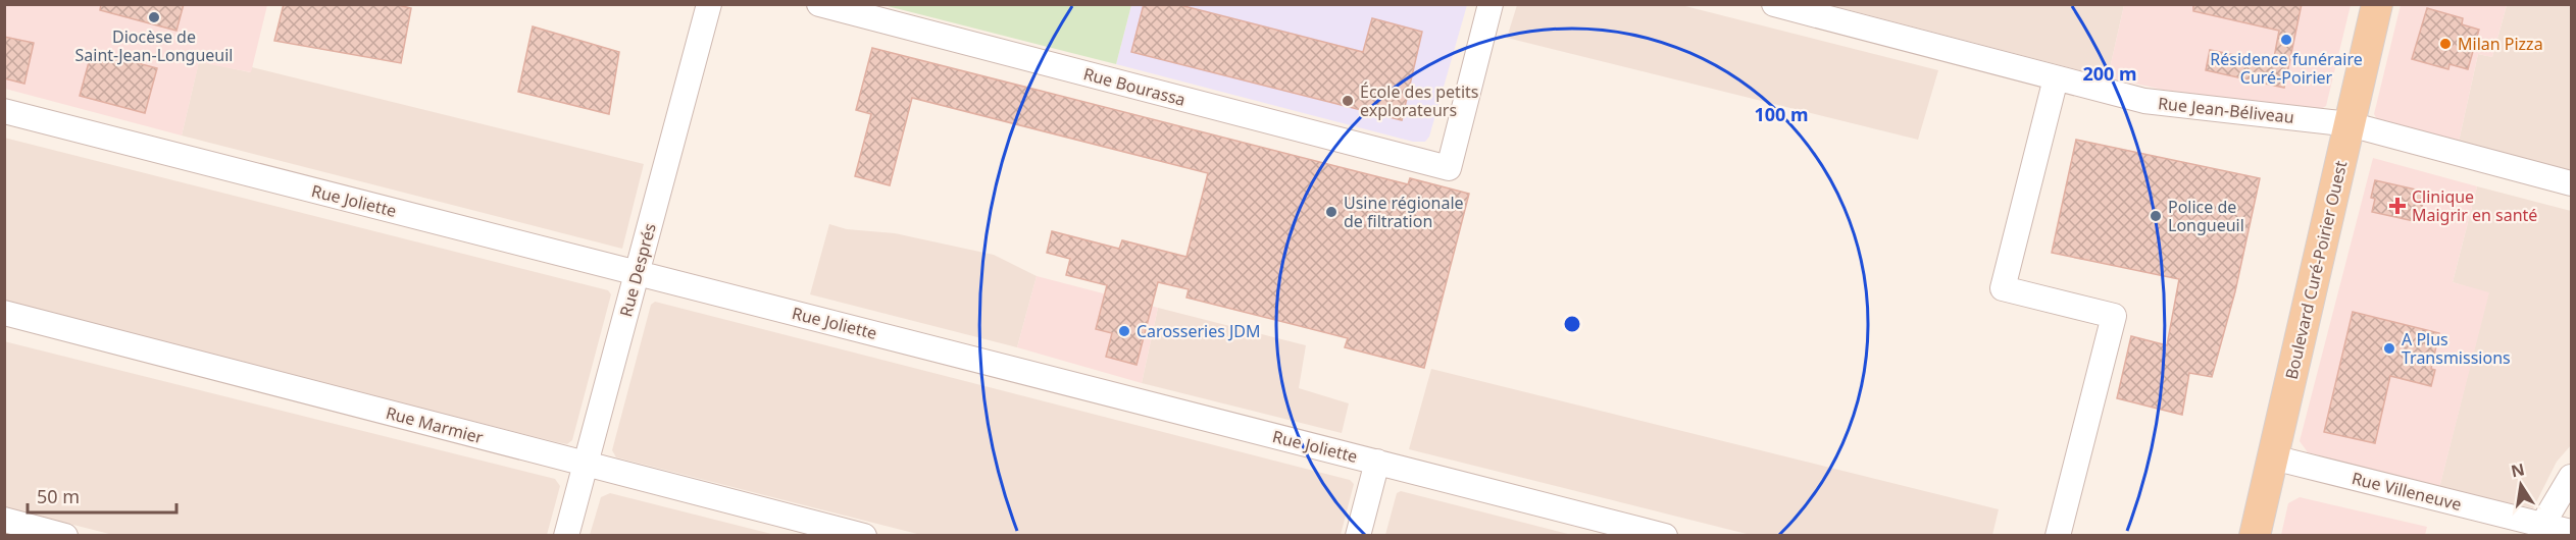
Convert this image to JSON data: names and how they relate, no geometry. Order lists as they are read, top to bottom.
{
  "streets": {
    "main road": ["Boulevard Curé-Poirier Ouest"],
    "street": [
      "Rue Bourassa",
      "Rue Jean-Béliveau",
      "Rue Joliette",
      "Rue Després",
      "Rue Marmier",
      "Rue Villeneuve"
    ]
  },
  "crossings": [
    ["Rue Jean-Béliveau", "Boulevard Curé-Poirier Ouest"],
    ["Rue Joliette", "Rue Després"],
    ["Rue Després", "Rue Marmier"],
    ["Boulevard Curé-Poirier Ouest", "Rue Villeneuve"]
  ],
  "places": {
    "other": [
      "Diocèse de Saint-Jean-Longueuil",
      "Résidence funéraire Curé-Poirier",
      "Milan Pizza",
      "École des petits explorateurs",
      "Usine régionale de filtration",
      "Police de Longueuil",
      "Carosseries JDM",
      "A Plus Transmissions"
    ],
    "health": ["Clinique Maigrir en santé"]
  },
  "scale_bar": "50 m",
  "north": "top",
  "rings": ["200 m", "100 m"]
}
